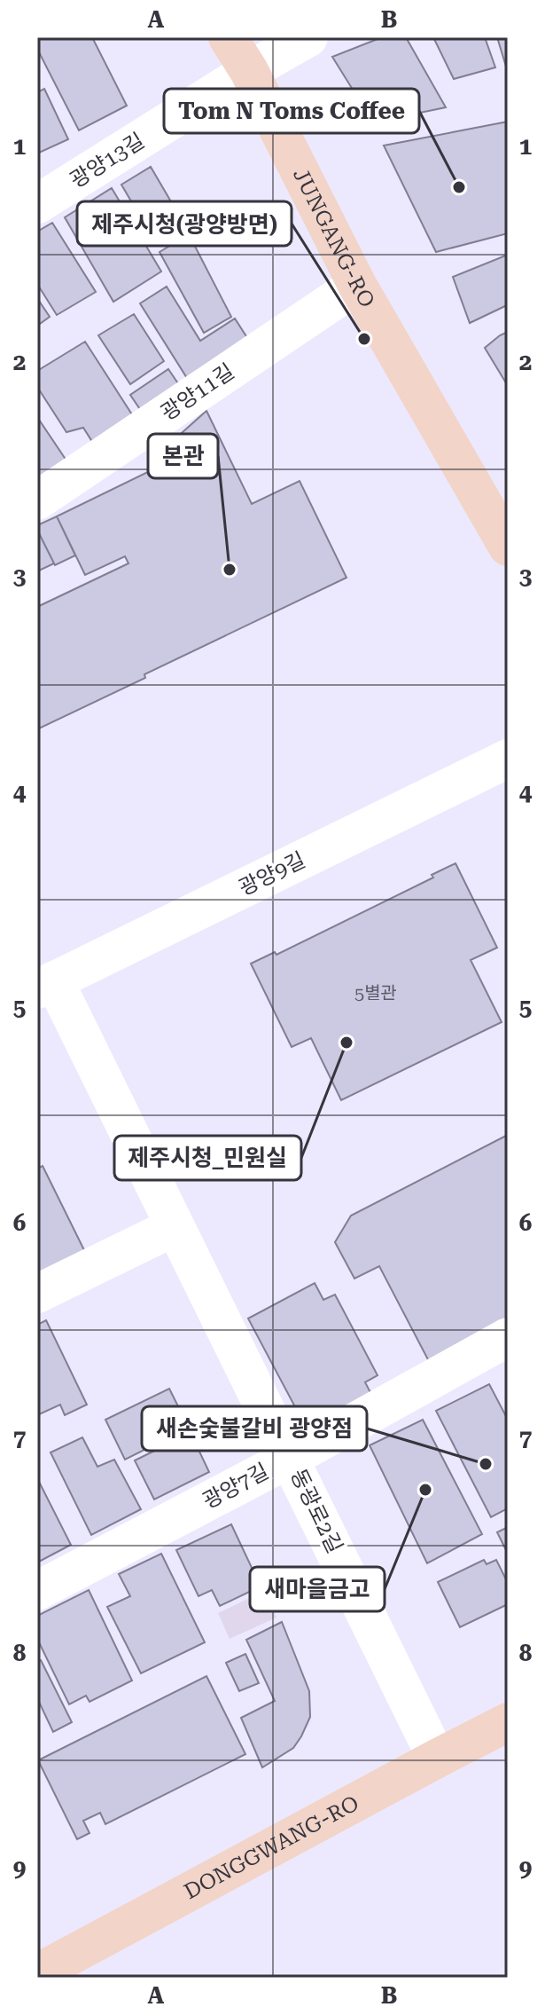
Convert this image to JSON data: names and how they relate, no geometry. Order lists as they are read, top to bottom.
{
  "streets": {
    "main road": ["JUNGANG-RO", "DONGGWANG-RO"],
    "street": [
      "광양13길",
      "광양11길",
      "광양9길",
      "광양7길",
      "동광로2길"
    ]
  },
  "crossings": [
    ["광양13길", "JUNGANG-RO"],
    ["JUNGANG-RO", "광양11길"],
    ["광양9길", "동광로2길"],
    ["광양7길", "동광로2길"],
    ["동광로2길", "DONGGWANG-RO"]
  ],
  "places": [
    "Tom N Toms Coffee",
    "제주시청(광양방면)",
    "본관",
    "제주시청_민원실",
    "새손숯불갈비 광양점",
    "새마을금고"
  ],
  "house_numbers": ["5별관"],
  "grid": {
    "columns": ["A", "B"],
    "rows": [
      "1",
      "2",
      "3",
      "4",
      "5",
      "6",
      "7",
      "8",
      "9"
    ]
  }
}
